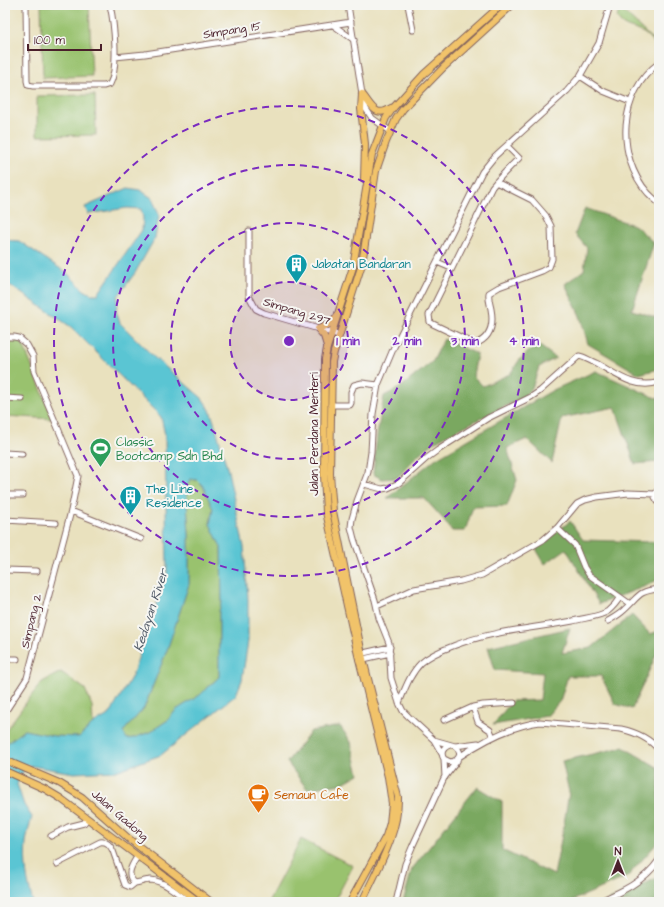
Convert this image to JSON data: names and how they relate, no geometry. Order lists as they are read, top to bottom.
{
  "streets": {
    "main road": ["Jalan Perdana Menteri", "Jalan Gadong"],
    "street": ["Simpang 15", "Simpang 297", "Simpang 2"]
  },
  "crossings": [
    ["Simpang 297", "Jalan Perdana Menteri"]
  ],
  "water": ["Kedayan River"],
  "places": {
    "building": ["Jabatan Bandaran", "The Line Residence"],
    "sports": ["Classic Bootcamp Sdn Bhd"],
    "cafe": ["Semaun Cafe"]
  },
  "scale_bar": "100 m",
  "north": "top",
  "rings": [
    "1 min",
    "2 min",
    "3 min",
    "4 min"
  ]
}
